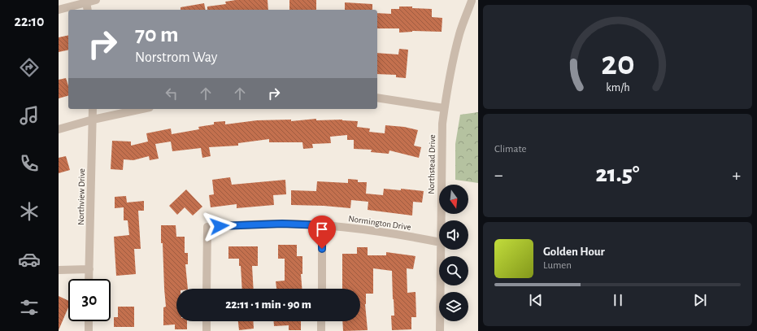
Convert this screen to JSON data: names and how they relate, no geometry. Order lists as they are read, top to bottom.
{
  "streets": {
    "street": ["Northstead Drive", "Northview Drive", "Normington Drive"]
  },
  "north": "bottom",
  "page": {
    "tabs": "22:10",
    "turn": ["70 m", "Norstrom Way"],
    "tile": "Climate",
    "heat": ["−", "21.5°", "+"],
    "song": ["Golden Hour", "Lumen"],
    "limit": "30",
    "trip": "22:11 · 1 min · 90 m",
    "gauge": ["20", "km/h"]
  }
}
